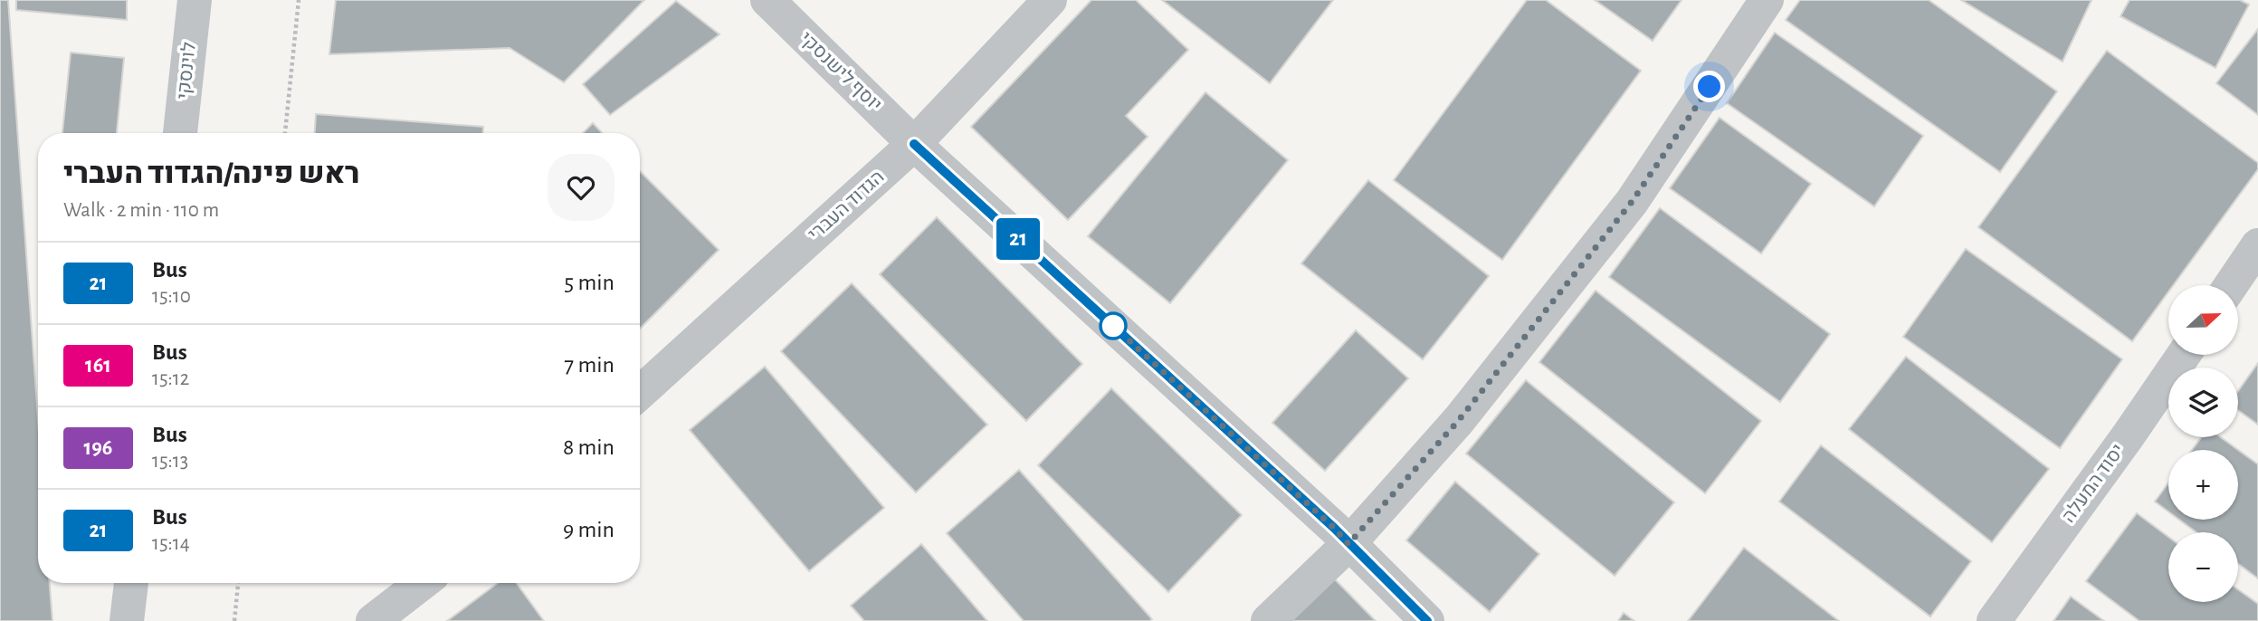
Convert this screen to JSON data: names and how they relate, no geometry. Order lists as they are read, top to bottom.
{
  "streets": {
    "street": [
      "לוינסקי",
      "יוסף לישנסקי",
      "הגדוד העברי",
      "יסוד המעלה"
    ]
  },
  "crossings": [
    ["יוסף לישנסקי", "הגדוד העברי"]
  ],
  "lines": ["bus line 21"],
  "north": "right",
  "page": {
    "on_map": "21",
    "heading": ["ראש פינה/הגדוד העברי", "Walk · 2 min · 110 m"],
    "list": [
      {
        "mark": "21",
        "name": "Bus",
        "note": "15:10",
        "value": "5 min"
      },
      {
        "mark": "161",
        "name": "Bus",
        "note": "15:12",
        "value": "7 min"
      },
      {
        "mark": "196",
        "name": "Bus",
        "note": "15:13",
        "value": "8 min"
      },
      {
        "mark": "21",
        "name": "Bus",
        "note": "15:14",
        "value": "9 min"
      }
    ],
    "map_buttons": ["+", "−"]
  }
}
